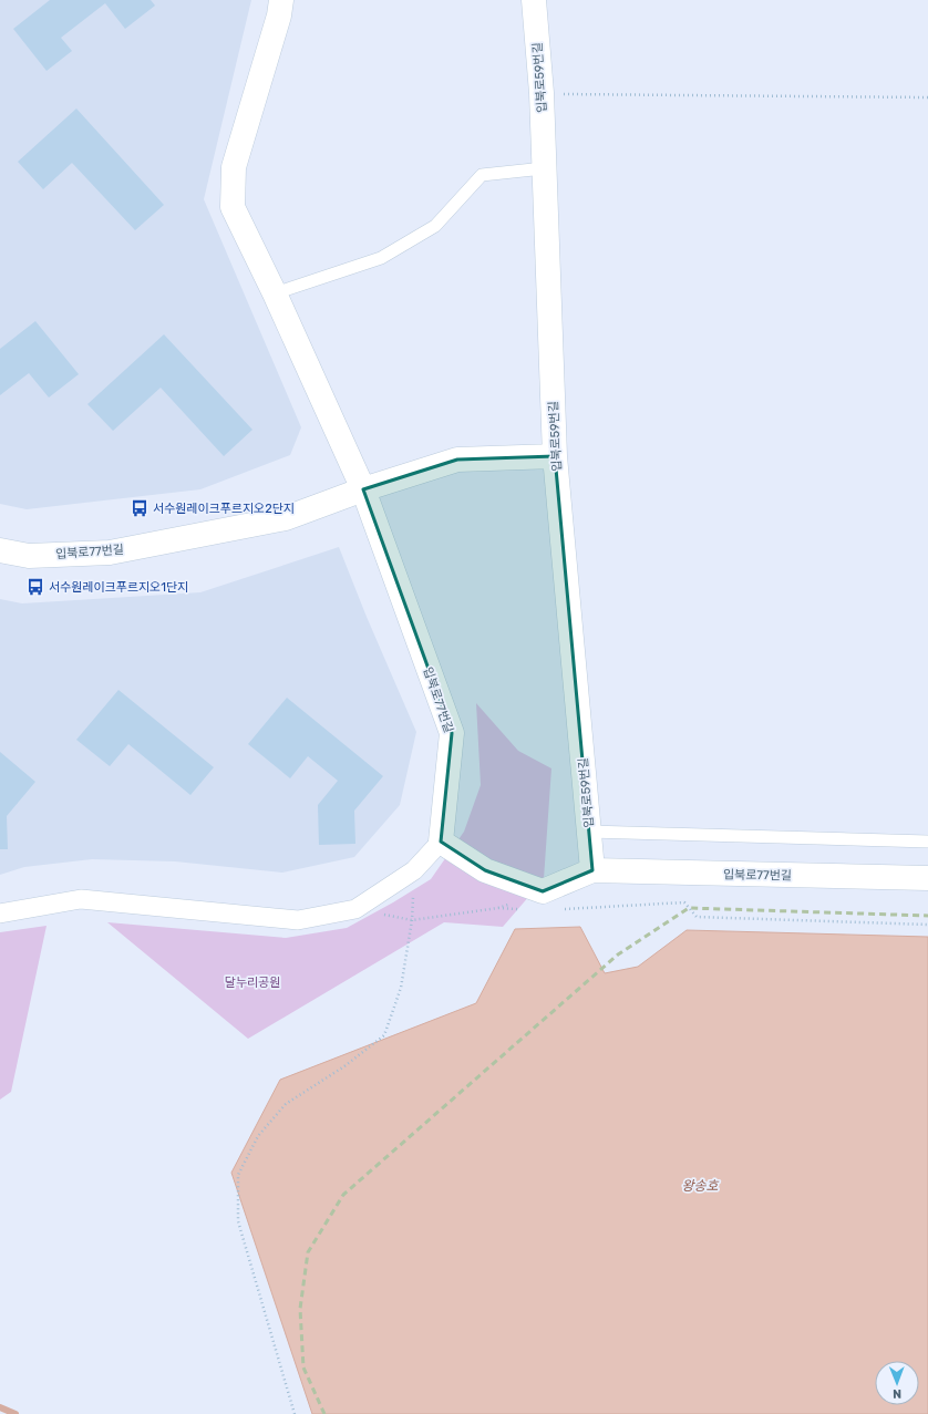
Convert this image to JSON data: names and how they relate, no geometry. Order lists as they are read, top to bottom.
{
  "streets": {
    "street": ["입북로59번길", "입북로77번길"]
  },
  "crossings": [
    ["입북로59번길", "입북로77번길"]
  ],
  "water": ["왕송호"],
  "parks": ["달누리공원"],
  "places": {
    "bus stop": ["서수원레이크푸르지오2단지", "서수원레이크푸르지오1단지"]
  },
  "north": "bottom"
}
